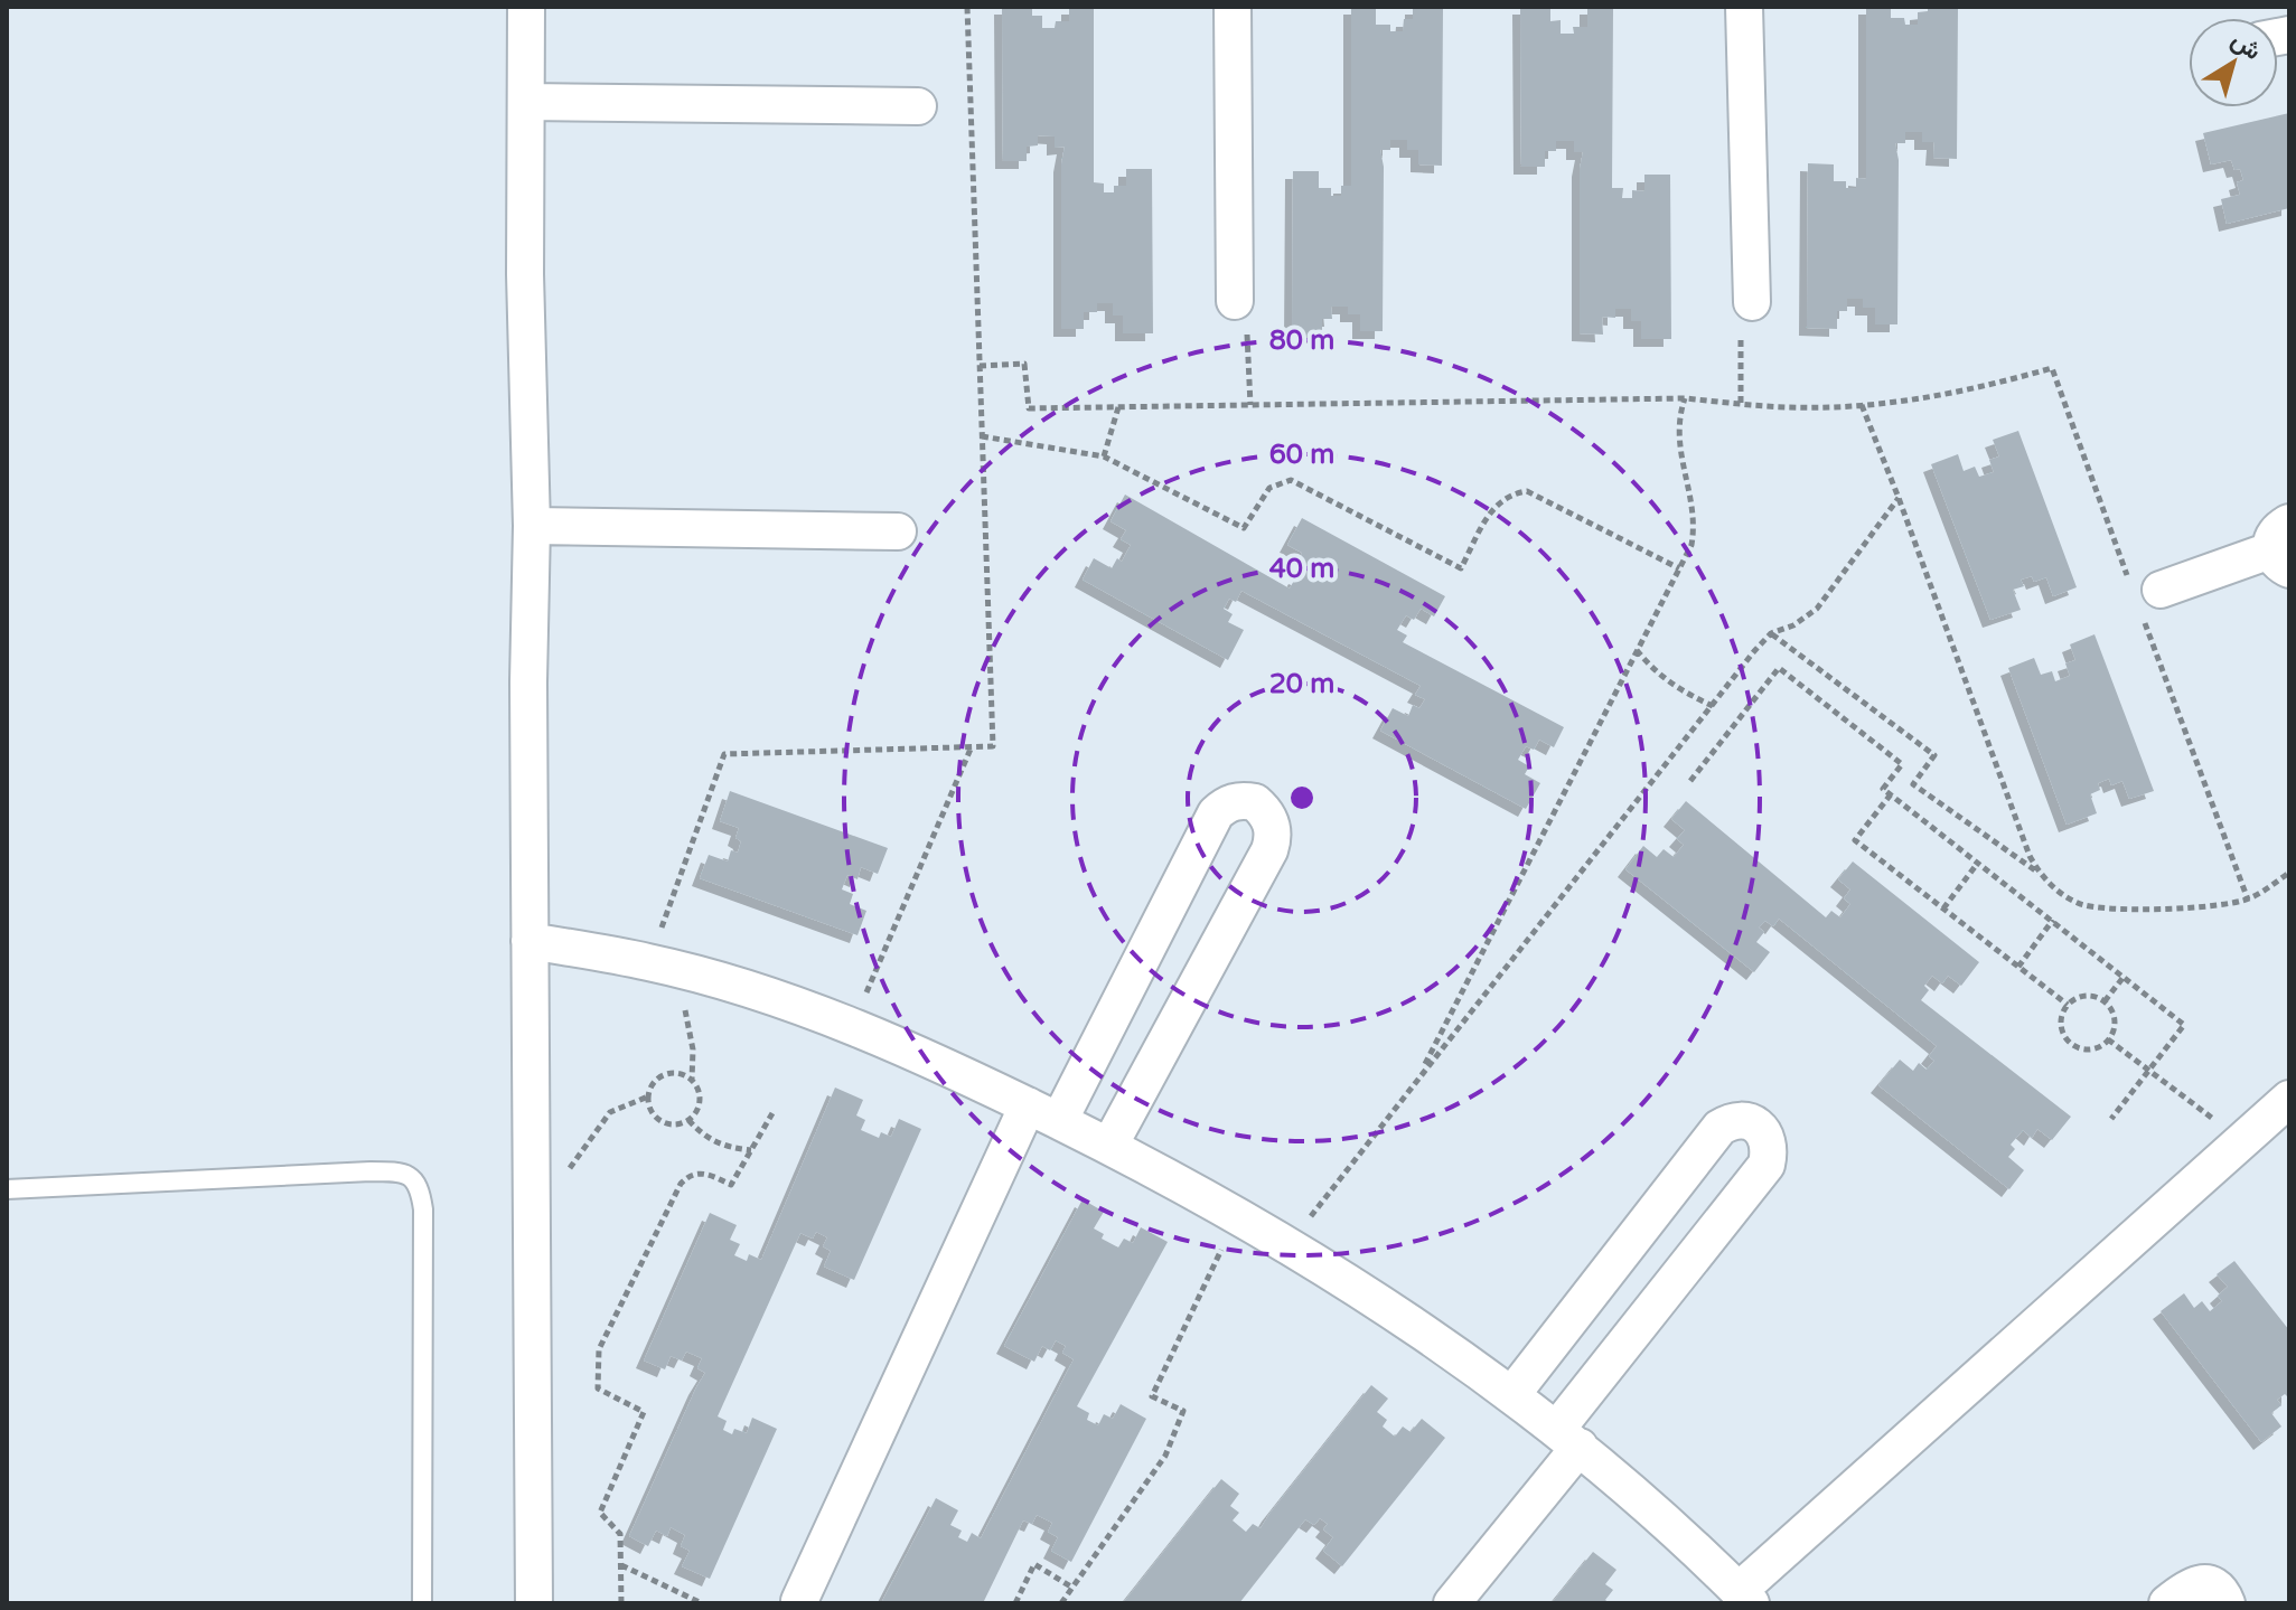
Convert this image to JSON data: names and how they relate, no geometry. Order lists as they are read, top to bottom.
{
  "north": "top right",
  "rings": [
    "80 m",
    "60 m",
    "40 m",
    "20 m"
  ]
}
